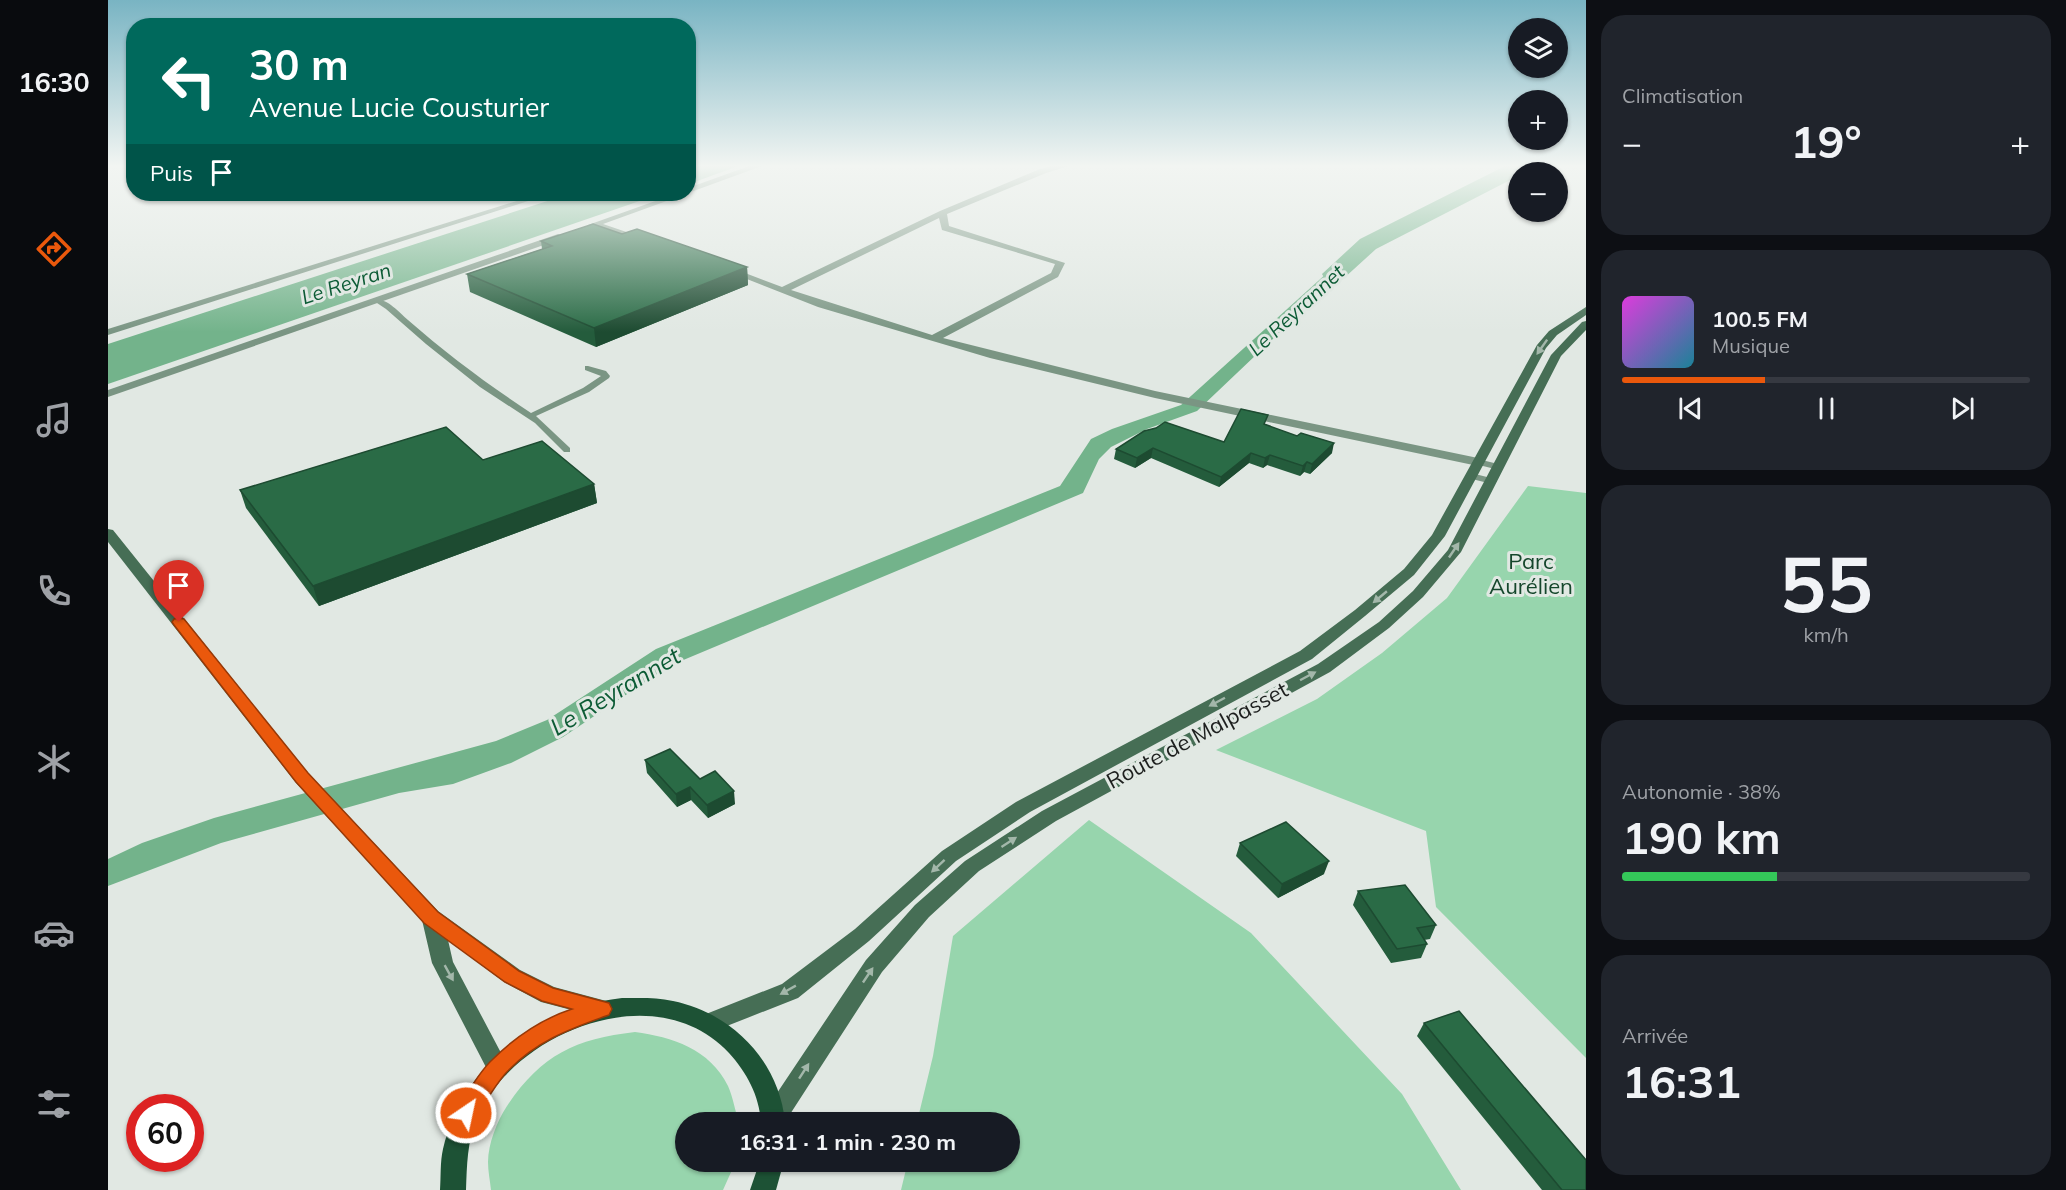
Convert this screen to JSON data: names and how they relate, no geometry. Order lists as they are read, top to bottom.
{
  "streets": {
    "main road": ["Route de Malpasset"]
  },
  "water": ["Le Reyran", "Le Reyrannet"],
  "parks": ["Parc Aurélien"],
  "page": {
    "tabs": "16:30",
    "tile": [
      "Climatisation",
      ["55", "km/h"],
      ["Autonomie · 38%", "190 km"],
      ["Arrivée", "16:31"]
    ],
    "map_buttons": ["+", "−"],
    "turn": ["30 m", "Avenue Lucie Cousturier"],
    "heat": ["−", "19°", "+"],
    "then": "Puis",
    "song": ["100.5 FM", "Musique"],
    "limit": "60",
    "trip": "16:31 · 1 min · 230 m"
  }
}
